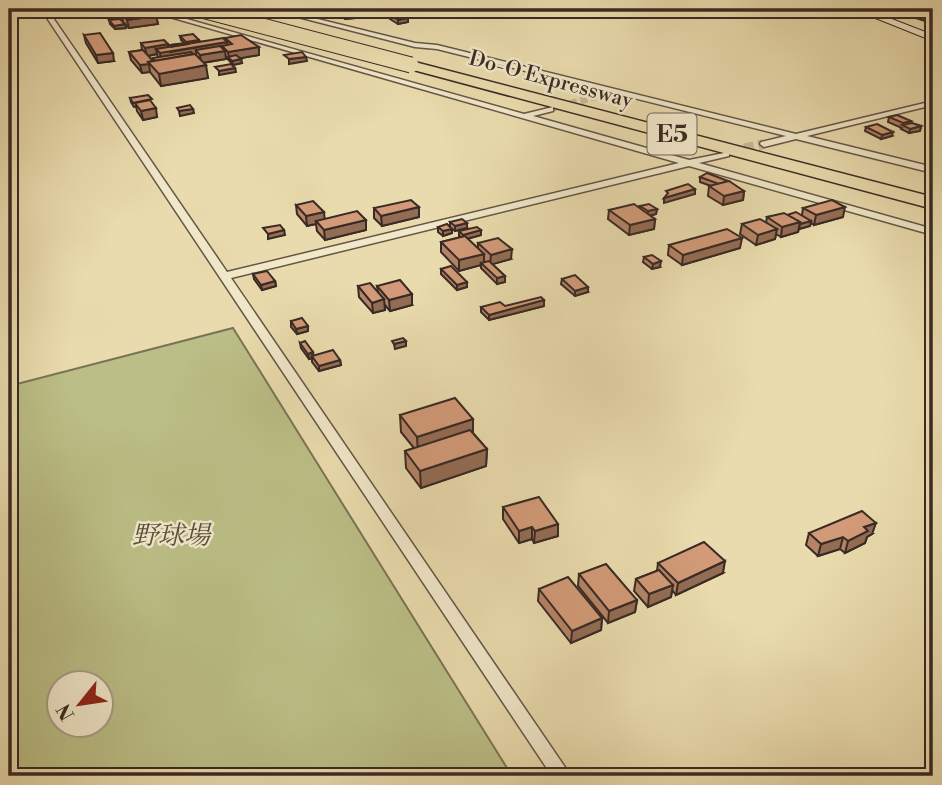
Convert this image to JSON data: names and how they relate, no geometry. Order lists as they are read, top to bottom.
{
  "streets": {
    "highway": ["Do-O Expressway", "E5"]
  },
  "parks": ["野球場"],
  "north": "bottom left"
}
